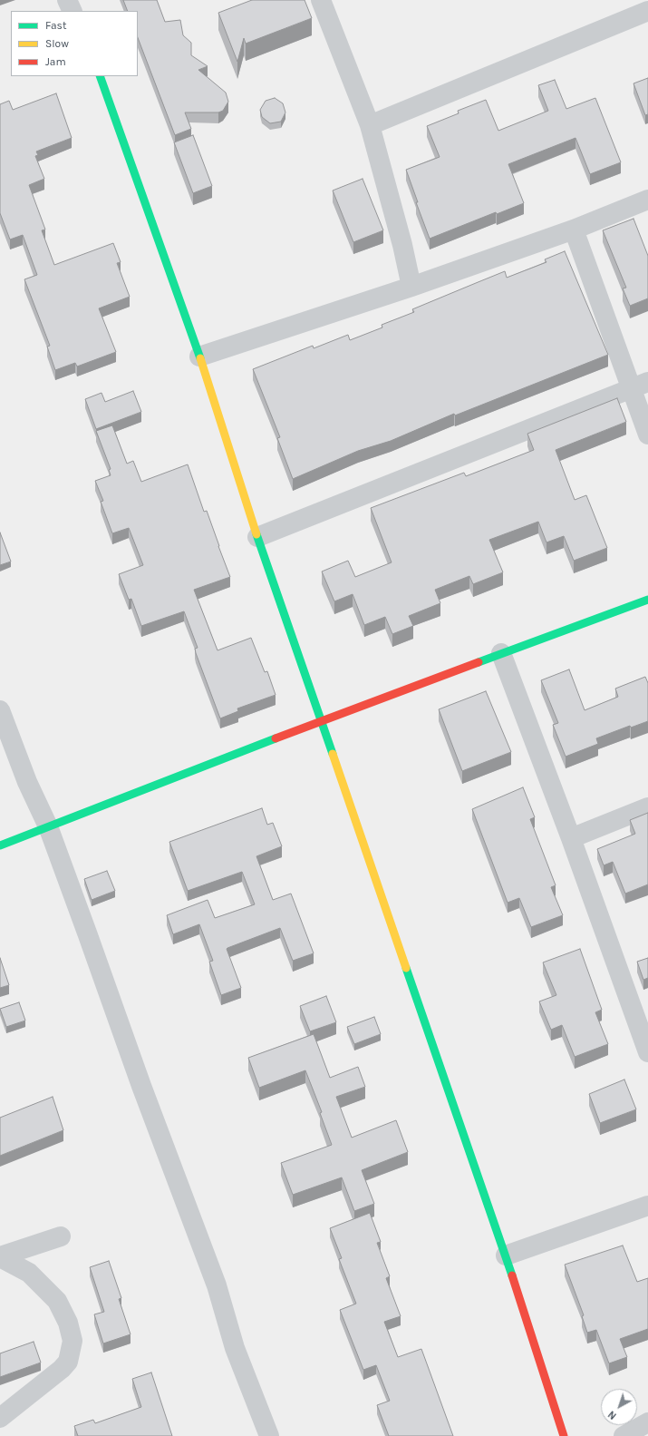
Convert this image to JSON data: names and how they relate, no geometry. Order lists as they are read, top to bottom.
{
  "legend": ["Fast", "Slow", "Jam"],
  "north": "bottom left"
}
